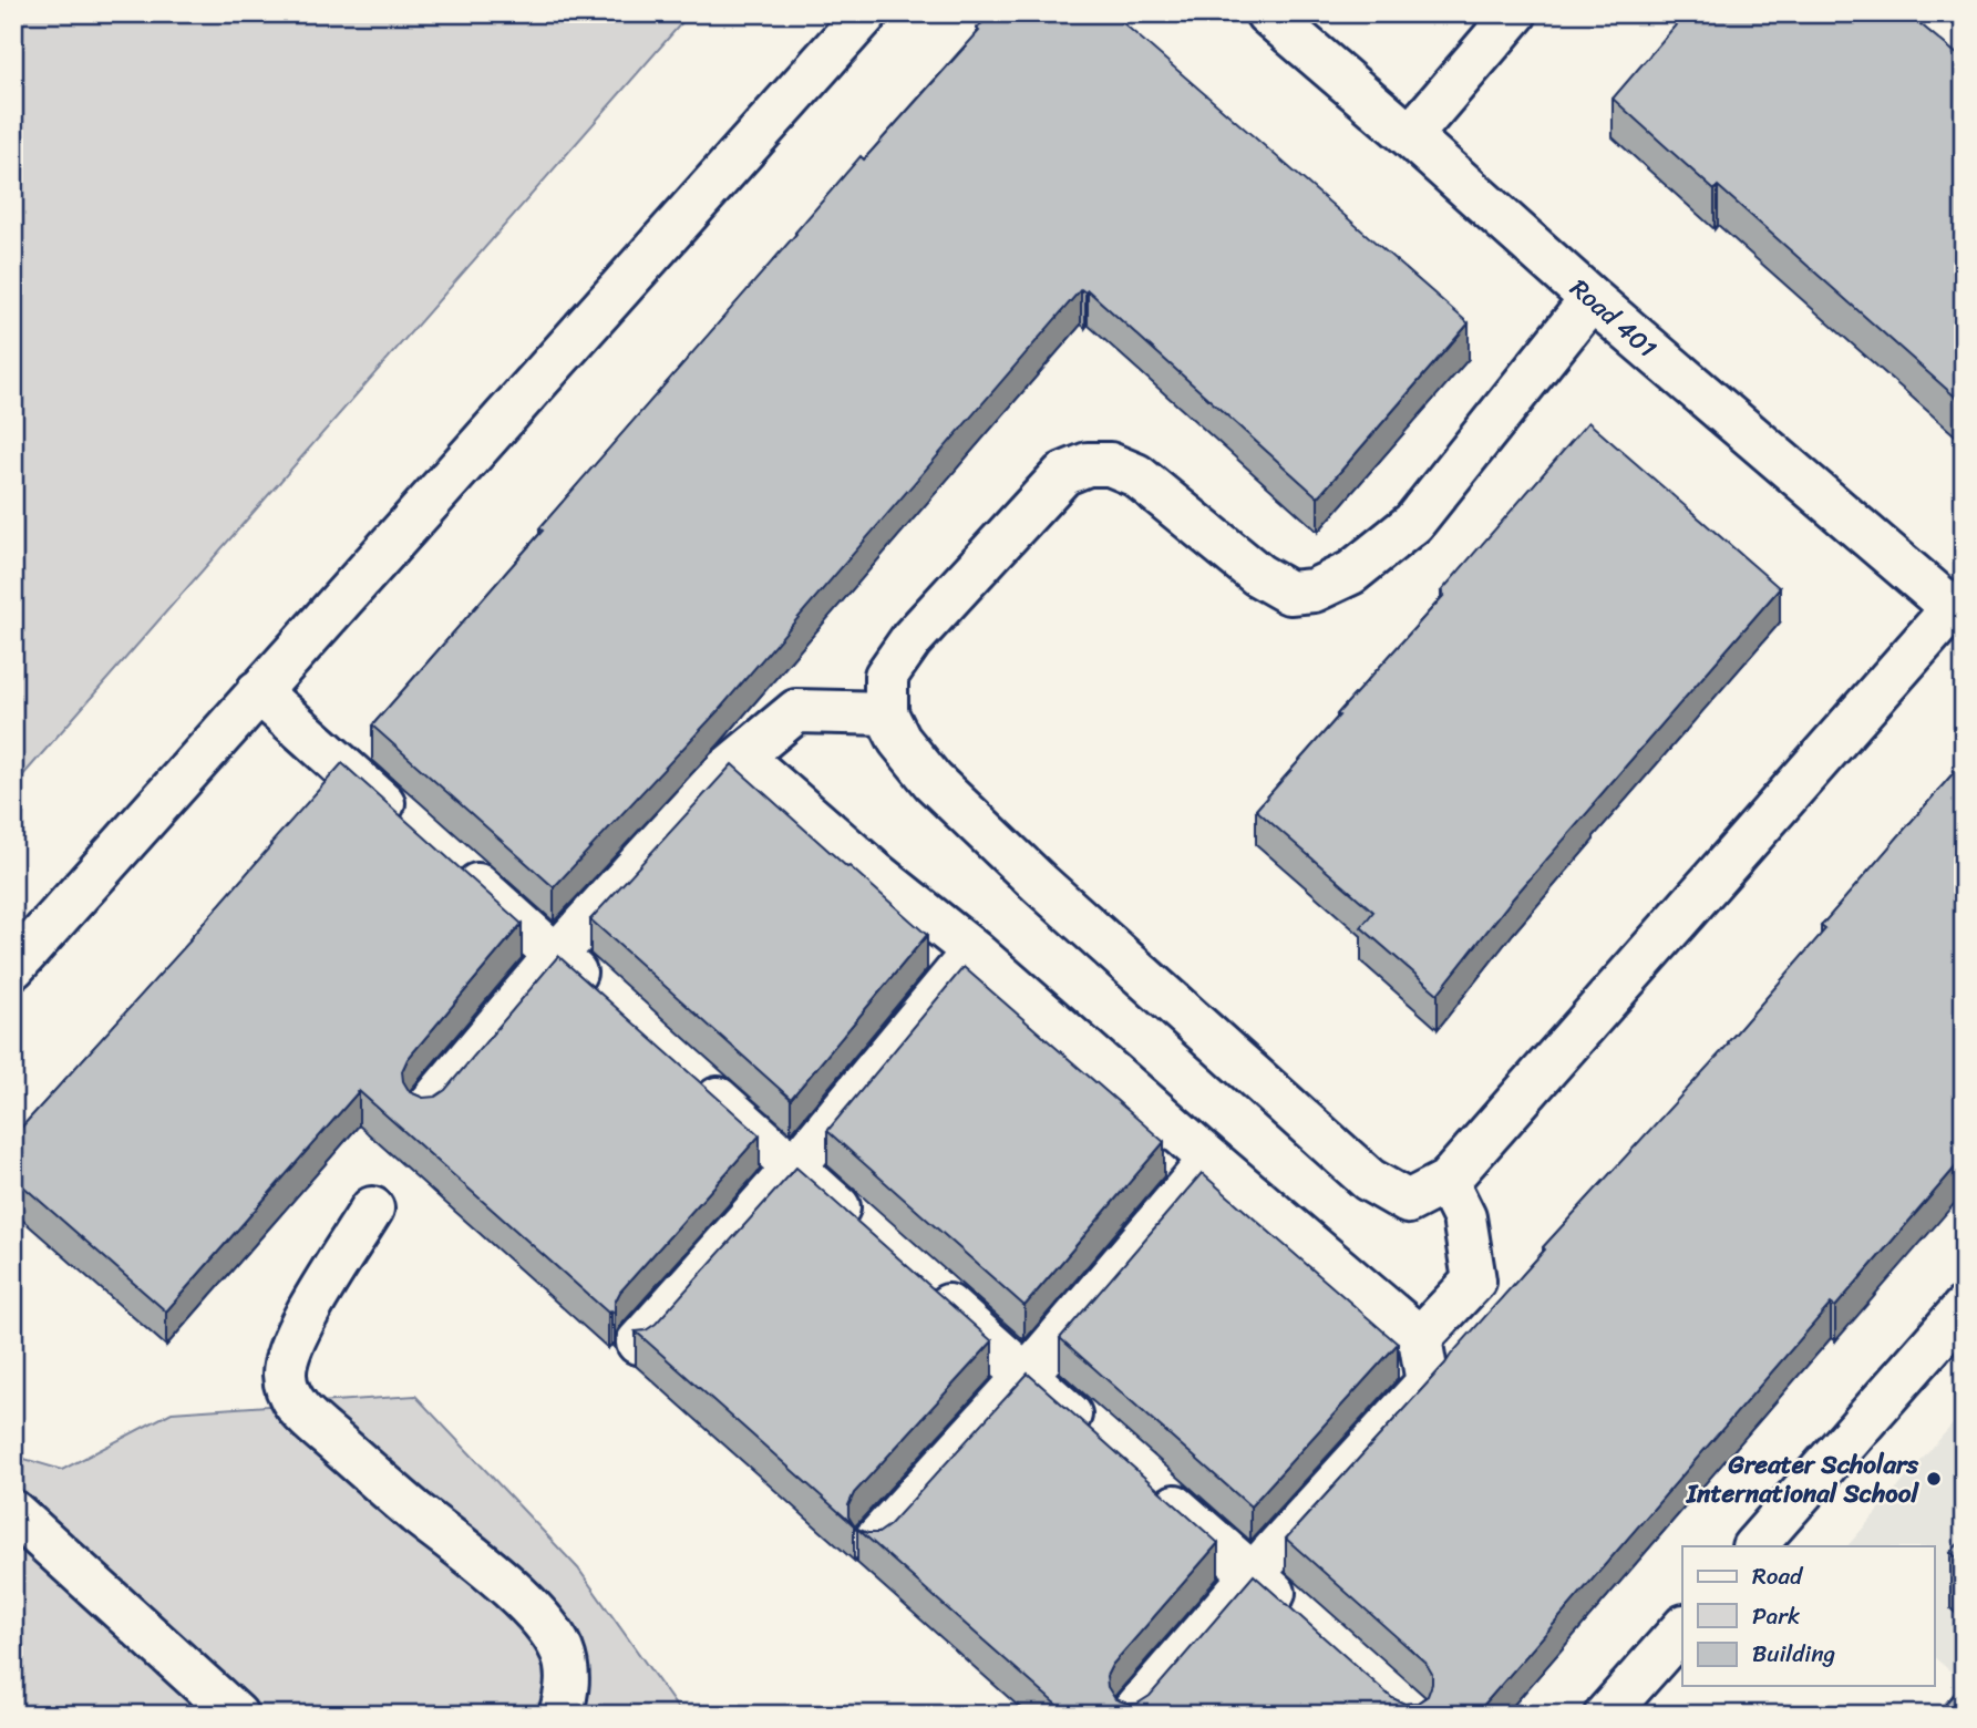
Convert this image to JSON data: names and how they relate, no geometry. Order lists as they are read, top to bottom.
{
  "streets": {
    "street": ["Road 401"]
  },
  "places": ["Greater Scholars International School"],
  "legend": ["Road", "Park", "Building"]
}
